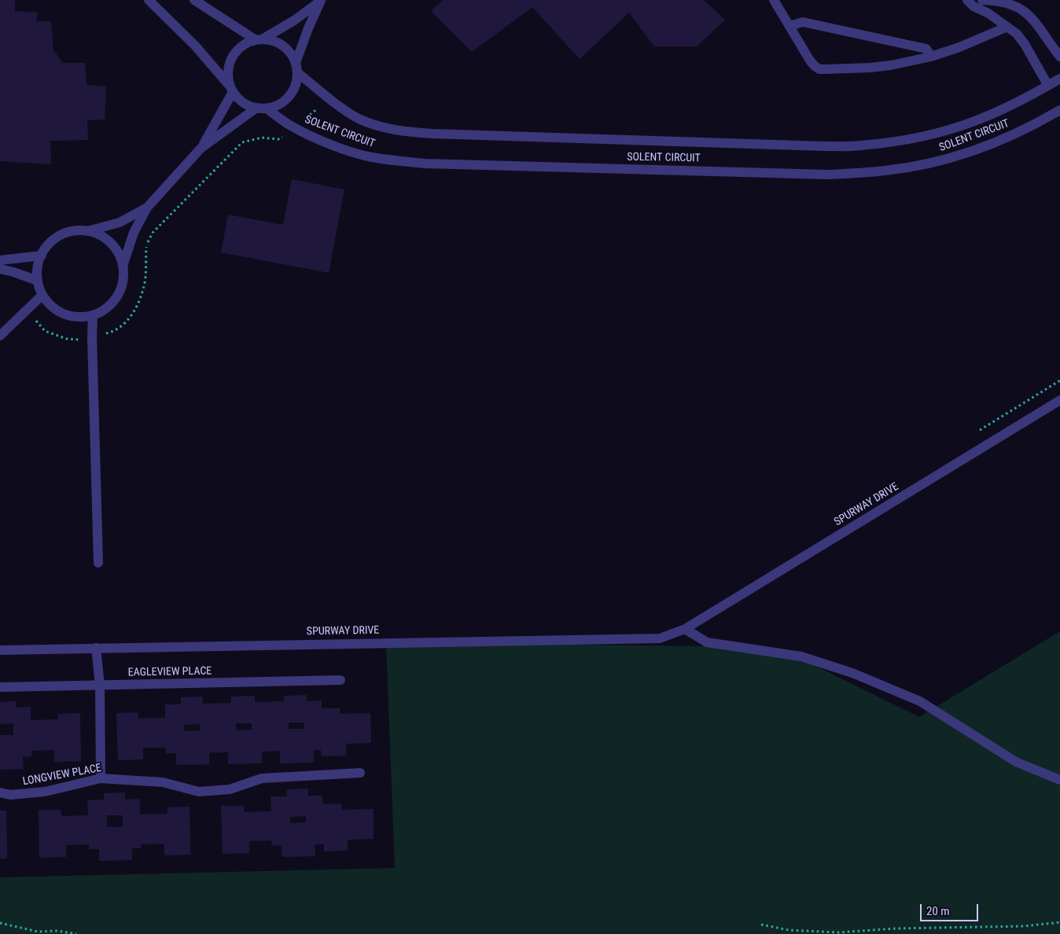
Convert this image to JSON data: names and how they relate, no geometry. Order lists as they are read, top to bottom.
{
  "streets": {
    "street": [
      "SOLENT CIRCUIT",
      "SPURWAY DRIVE",
      "EAGLEVIEW PLACE",
      "LONGVIEW PLACE"
    ]
  },
  "scale_bar": "20 m"
}
